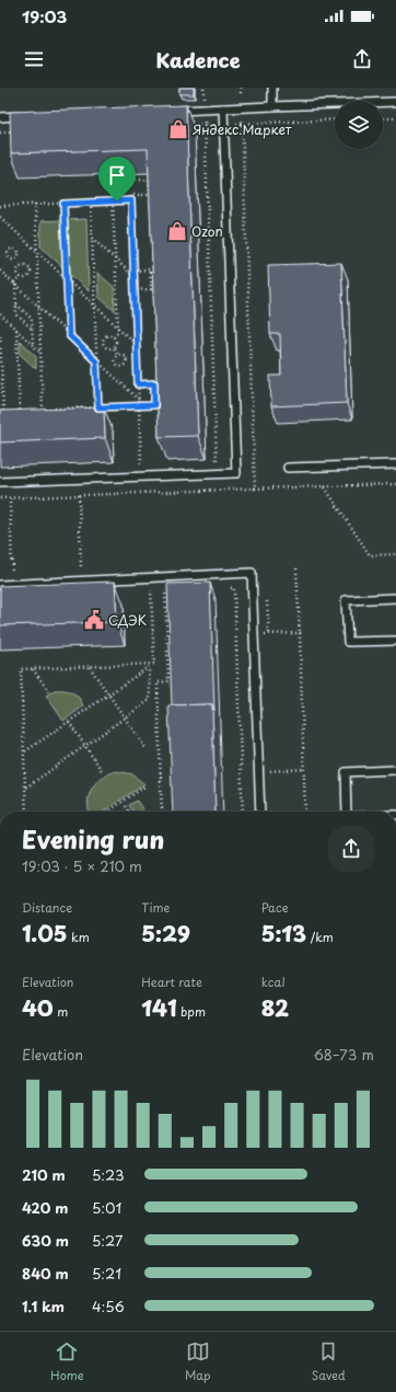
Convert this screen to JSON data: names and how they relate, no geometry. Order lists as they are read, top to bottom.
{
  "places": {
    "shop": ["Яндекс.Маркет", "Ozon"],
    "public building": ["СДЭК"]
  },
  "page": {
    "status": "19:03",
    "header": "Kadence",
    "heading": ["Evening run", "19:03 · 5 × 210 m"],
    "stats": [
      ["Distance", "1.05 km"],
      ["Time", "5:29"],
      ["Pace", "5:13 /km"],
      ["Elevation", "40 m"],
      ["Heart rate", "141 bpm"],
      ["kcal", "82"]
    ],
    "chart": ["Elevation", "68–73 m"],
    "list": [
      {
        "name": "210 m",
        "note": "5:23"
      },
      {
        "name": "420 m",
        "note": "5:01"
      },
      {
        "name": "630 m",
        "note": "5:27"
      },
      {
        "name": "840 m",
        "note": "5:21"
      },
      {
        "name": "1.1 km",
        "note": "4:56"
      }
    ],
    "tabs": ["Home", "Map", "Saved"]
  }
}
